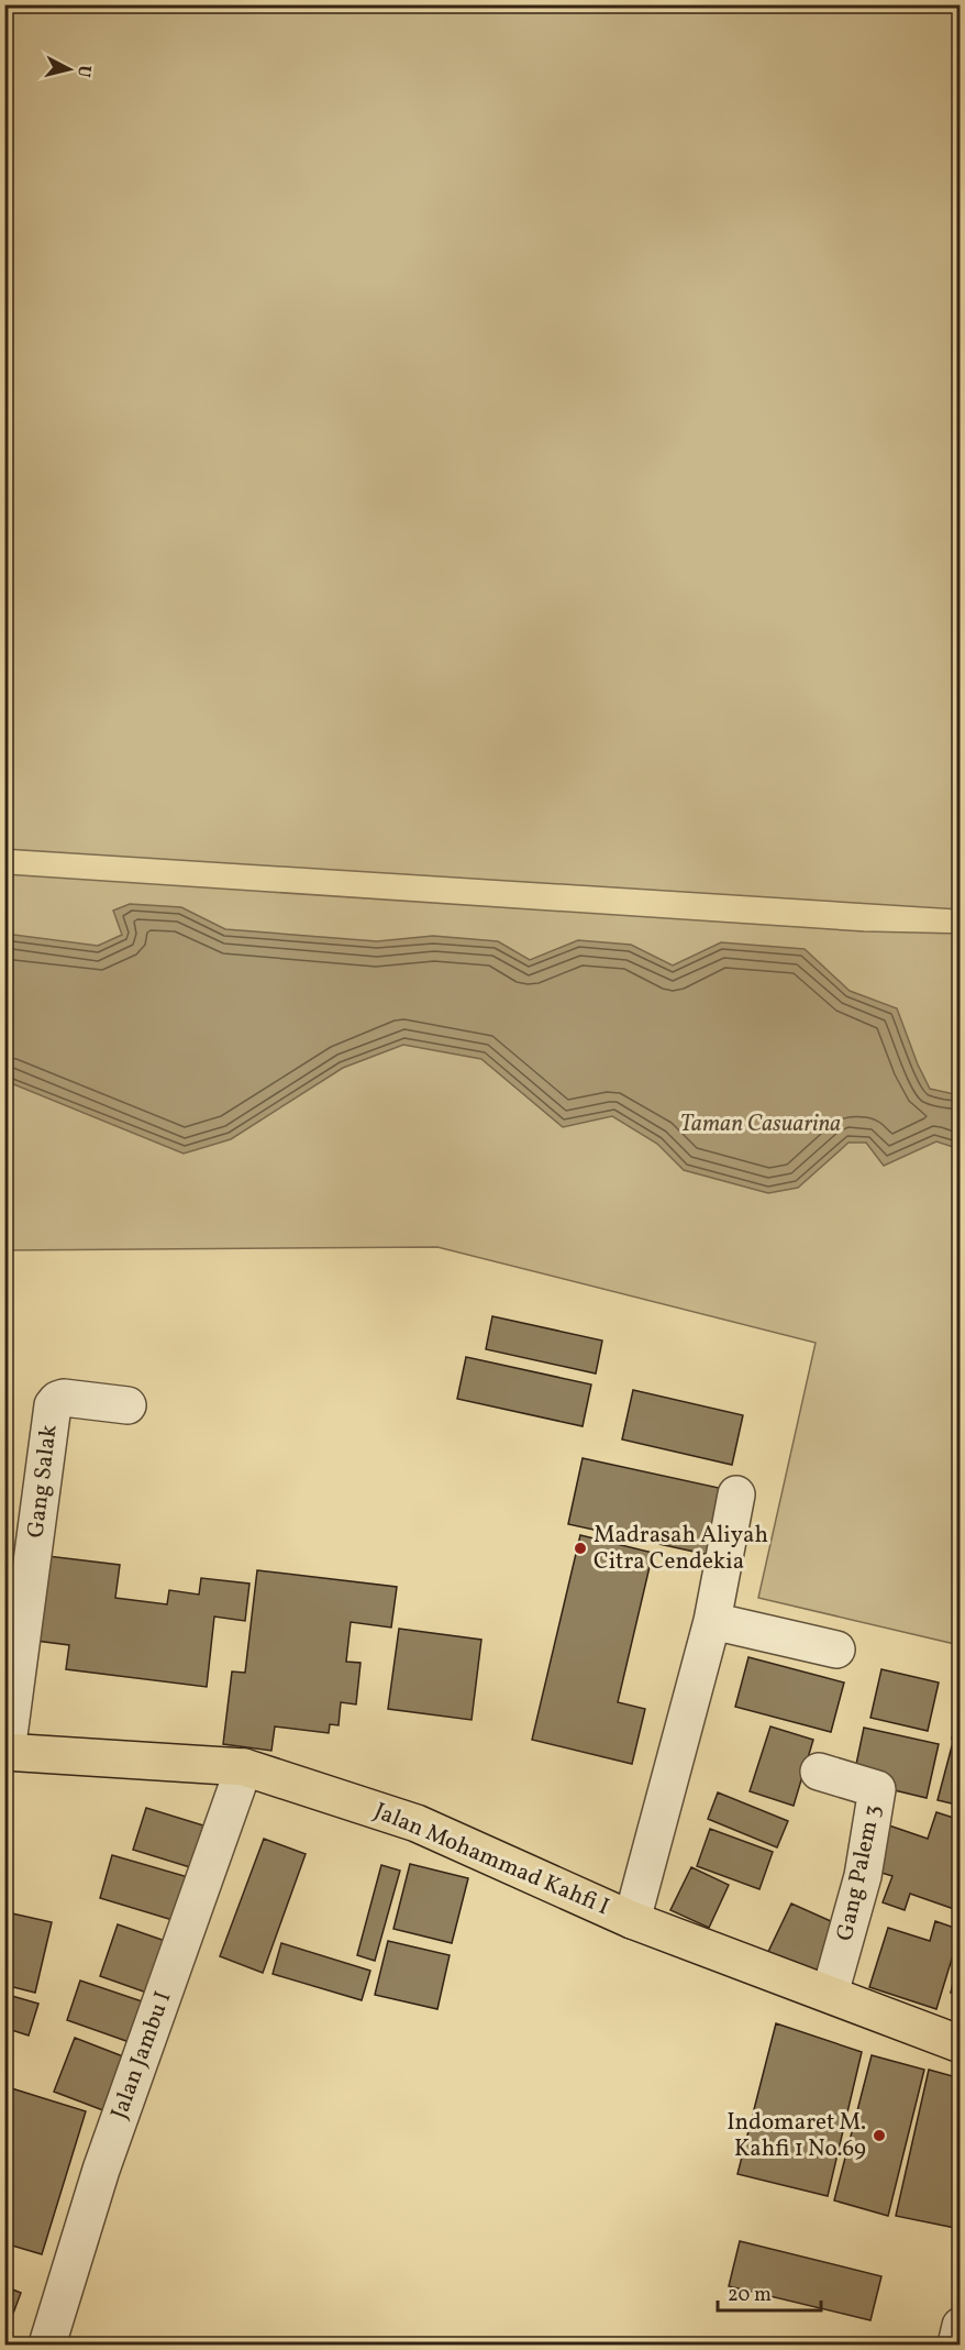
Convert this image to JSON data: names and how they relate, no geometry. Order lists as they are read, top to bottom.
{
  "streets": {
    "main road": ["Jalan Mohammad Kahfi I"],
    "street": ["Gang Salak", "Gang Palem 3", "Jalan Jambu I"]
  },
  "crossings": [
    ["Gang Salak", "Jalan Mohammad Kahfi I"],
    ["Jalan Mohammad Kahfi I", "Gang Palem 3"],
    ["Jalan Mohammad Kahfi I", "Jalan Jambu I"]
  ],
  "parks": ["Taman Casuarina"],
  "places": ["Madrasah Aliyah Citra Cendekia", "Indomaret M. Kahfi 1 No.69"],
  "scale_bar": "20 m",
  "north": "right"
}
